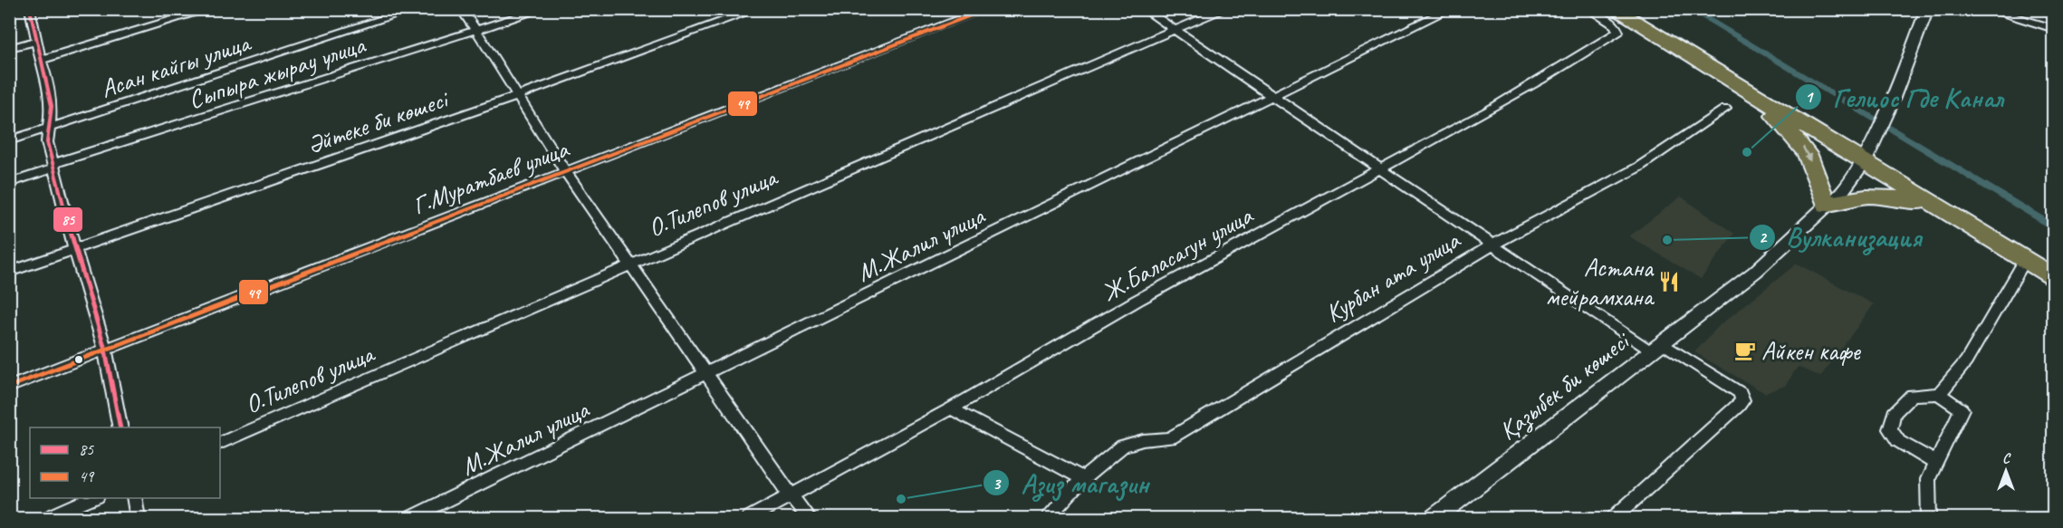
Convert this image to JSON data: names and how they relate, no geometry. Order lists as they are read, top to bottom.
{
  "streets": {
    "main road": ["Қазыбек би көшесі"],
    "street": [
      "Асан кайгы улица",
      "Сыпыра жырау улица",
      "Әйтеке би көшесі",
      "Г.Муратбаев улица",
      "О.Тилепов улица",
      "М.Жалил улица",
      "Ж.Баласагун улица",
      "Курбан ата улица"
    ]
  },
  "places": {
    "other": ["Гелиос Где Канал", "Вулканизация", "Азиз магазин"],
    "restaurant": ["Астана мейрамхана"],
    "cafe": ["Айкен кафе"]
  },
  "lines": ["transit line 85", "transit line 49"],
  "legend": ["85", "49"],
  "north": "top"
}
